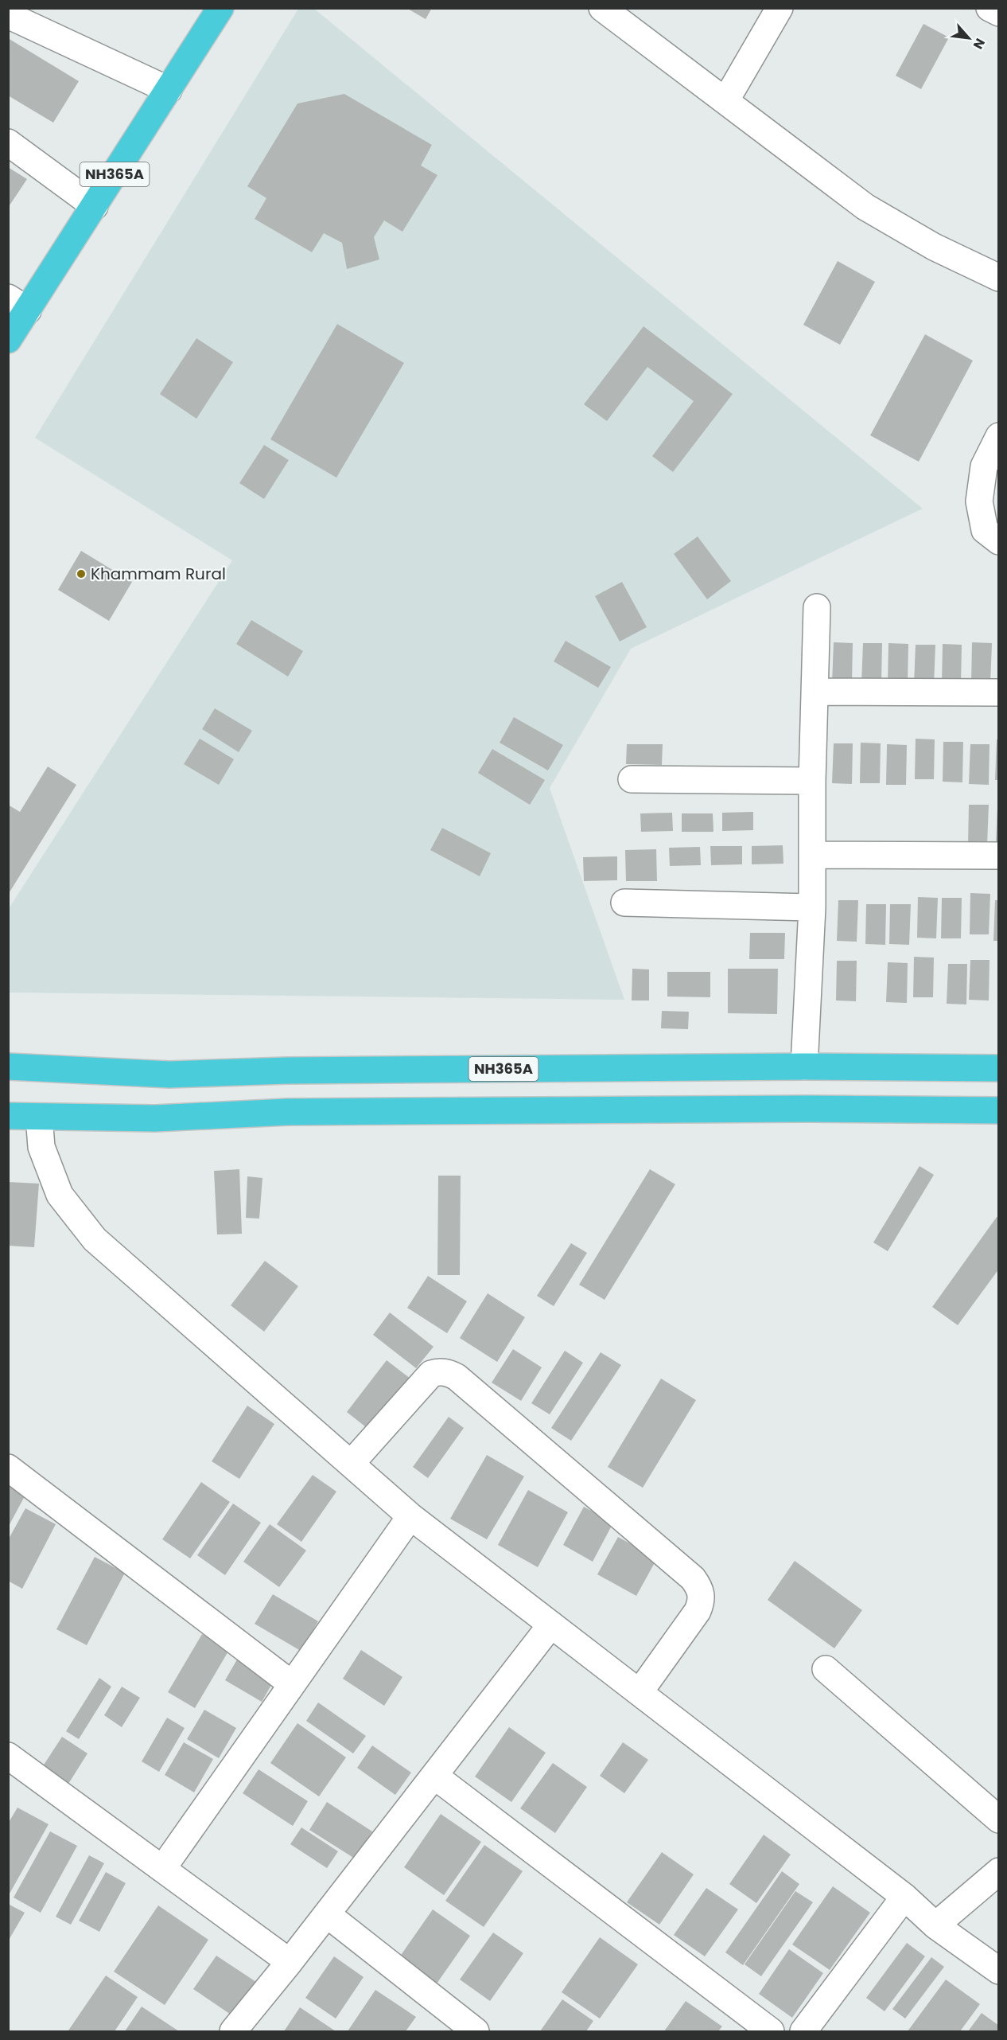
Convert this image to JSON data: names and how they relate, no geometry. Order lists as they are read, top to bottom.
{
  "streets": {
    "highway": ["NH365A"]
  },
  "places": ["Khammam Rural"],
  "north": "bottom right"
}
